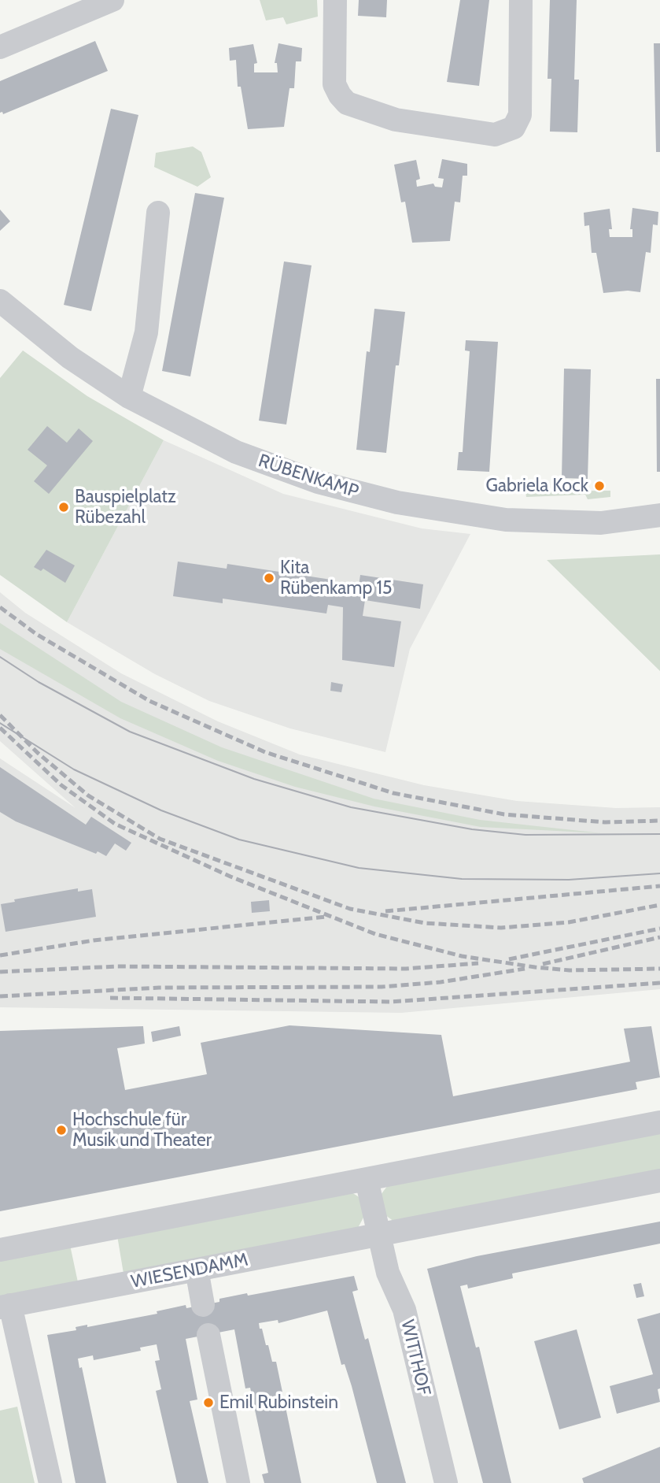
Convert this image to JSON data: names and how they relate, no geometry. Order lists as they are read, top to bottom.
{
  "streets": {
    "street": ["RÜBENKAMP", "WIESENDAMM", "WITTHOF"]
  },
  "crossings": [
    ["WIESENDAMM", "WITTHOF"]
  ],
  "places": [
    "Gabriela Kock",
    "Bauspielplatz Rübezahl",
    "Kita Rübenkamp 15",
    "Hochschule für Musik und Theater",
    "Emil Rubinstein"
  ]
}
